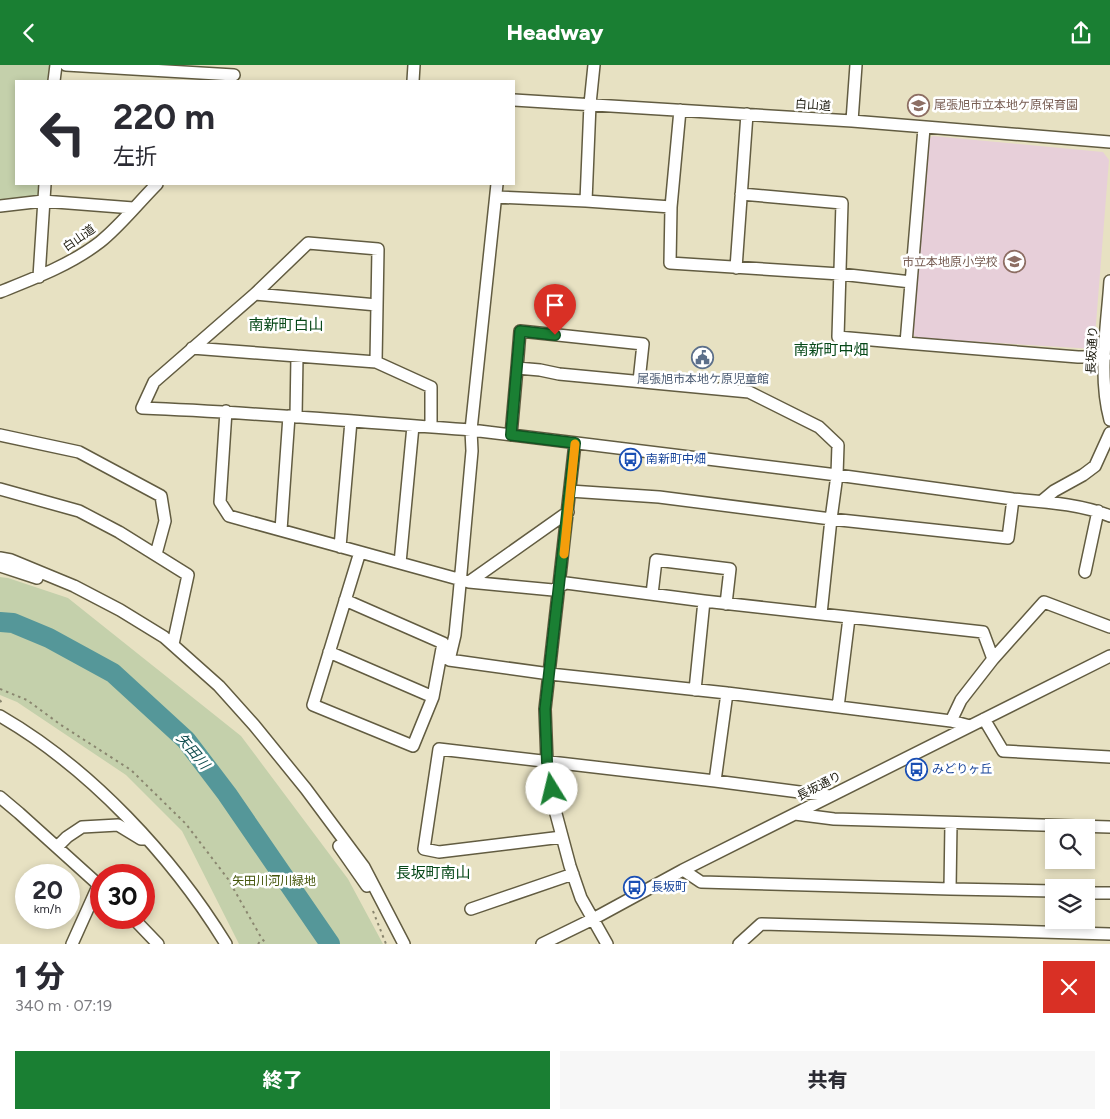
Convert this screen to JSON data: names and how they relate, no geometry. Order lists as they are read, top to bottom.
{
  "streets": {
    "street": ["白山道", "長坂通り"]
  },
  "districts": ["南新町白山", "南新町中畑", "長坂町南山"],
  "water": ["矢田川"],
  "parks": ["矢田川河川緑地"],
  "places": {
    "school or university": ["尾張旭市立本地ケ原保育園", "市立本地原小学校"],
    "public building": ["尾張旭市本地ケ原児童館"],
    "bus stop": ["南新町中畑", "みどりヶ丘", "長坂町"]
  },
  "page": {
    "header": "Headway",
    "turn": ["220 m", "左折"],
    "speed": "20 km/h",
    "limit": "30",
    "heading": ["1 分", "340 m · 07:19"],
    "buttons": ["終了", "共有"]
  }
}
